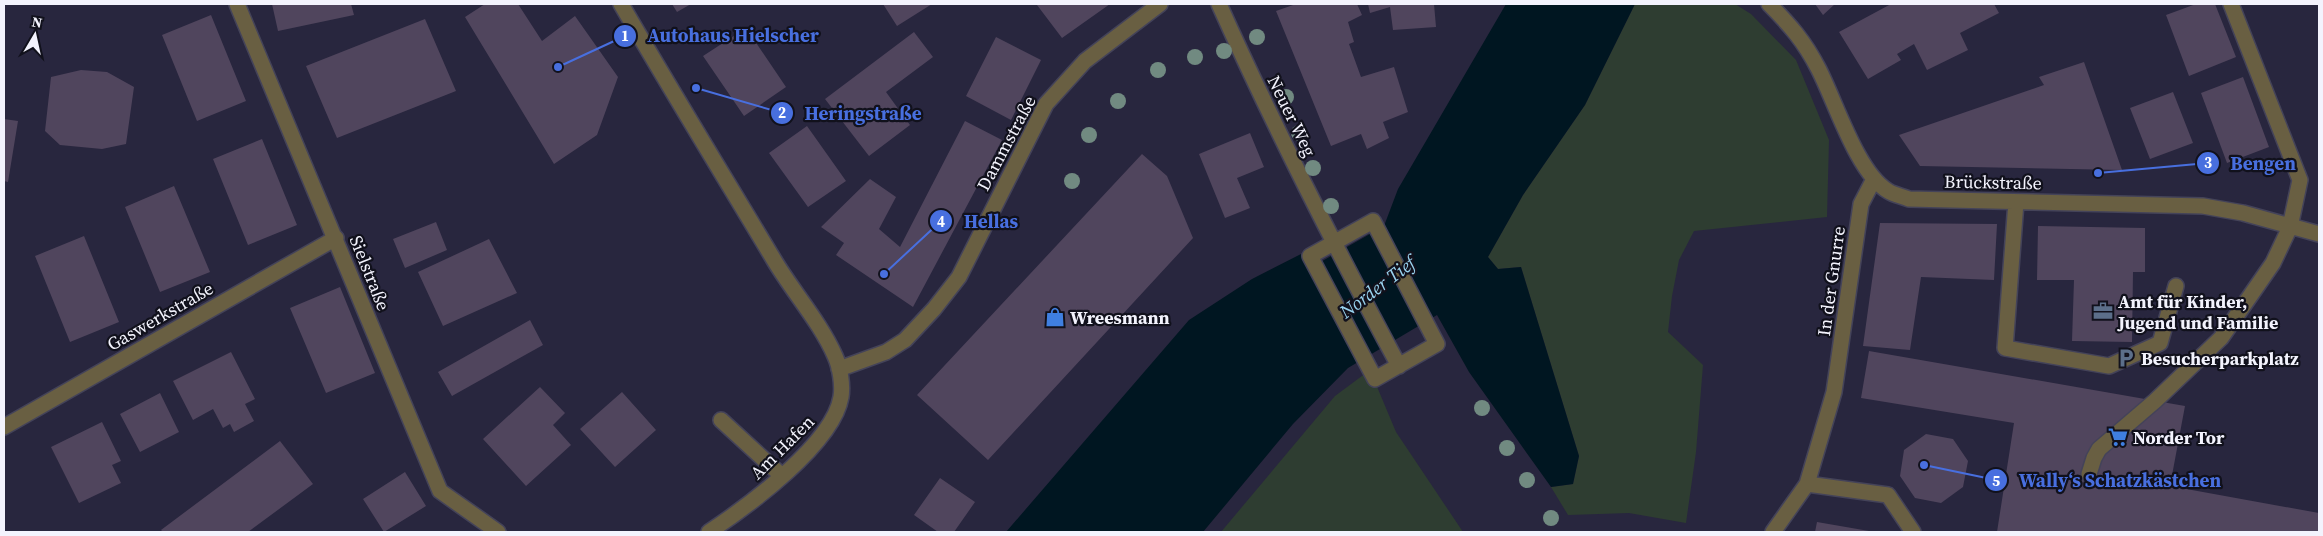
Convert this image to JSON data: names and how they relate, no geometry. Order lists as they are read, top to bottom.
{
  "streets": {
    "street": [
      "Neuer Weg",
      "Dammstraße",
      "Brückstraße",
      "Sielstraße",
      "In der Gnurre",
      "Gaswerkstraße",
      "Am Hafen"
    ]
  },
  "crossings": [
    ["Dammstraße", "Am Hafen"],
    ["Brückstraße", "In der Gnurre"],
    ["Sielstraße", "Gaswerkstraße"]
  ],
  "water": ["Norder Tief"],
  "places": {
    "other": [
      "Autohaus Hielscher",
      "Heringstraße",
      "Bengen",
      "Hellas",
      "Wally‘s Schatzkästchen"
    ],
    "office": ["Amt für Kinder, Jugend und Familie"],
    "shop": ["Wreesmann"],
    "parking": ["Besucherparkplatz"],
    "supermarket": ["Norder Tor"]
  },
  "north": "top"
}
